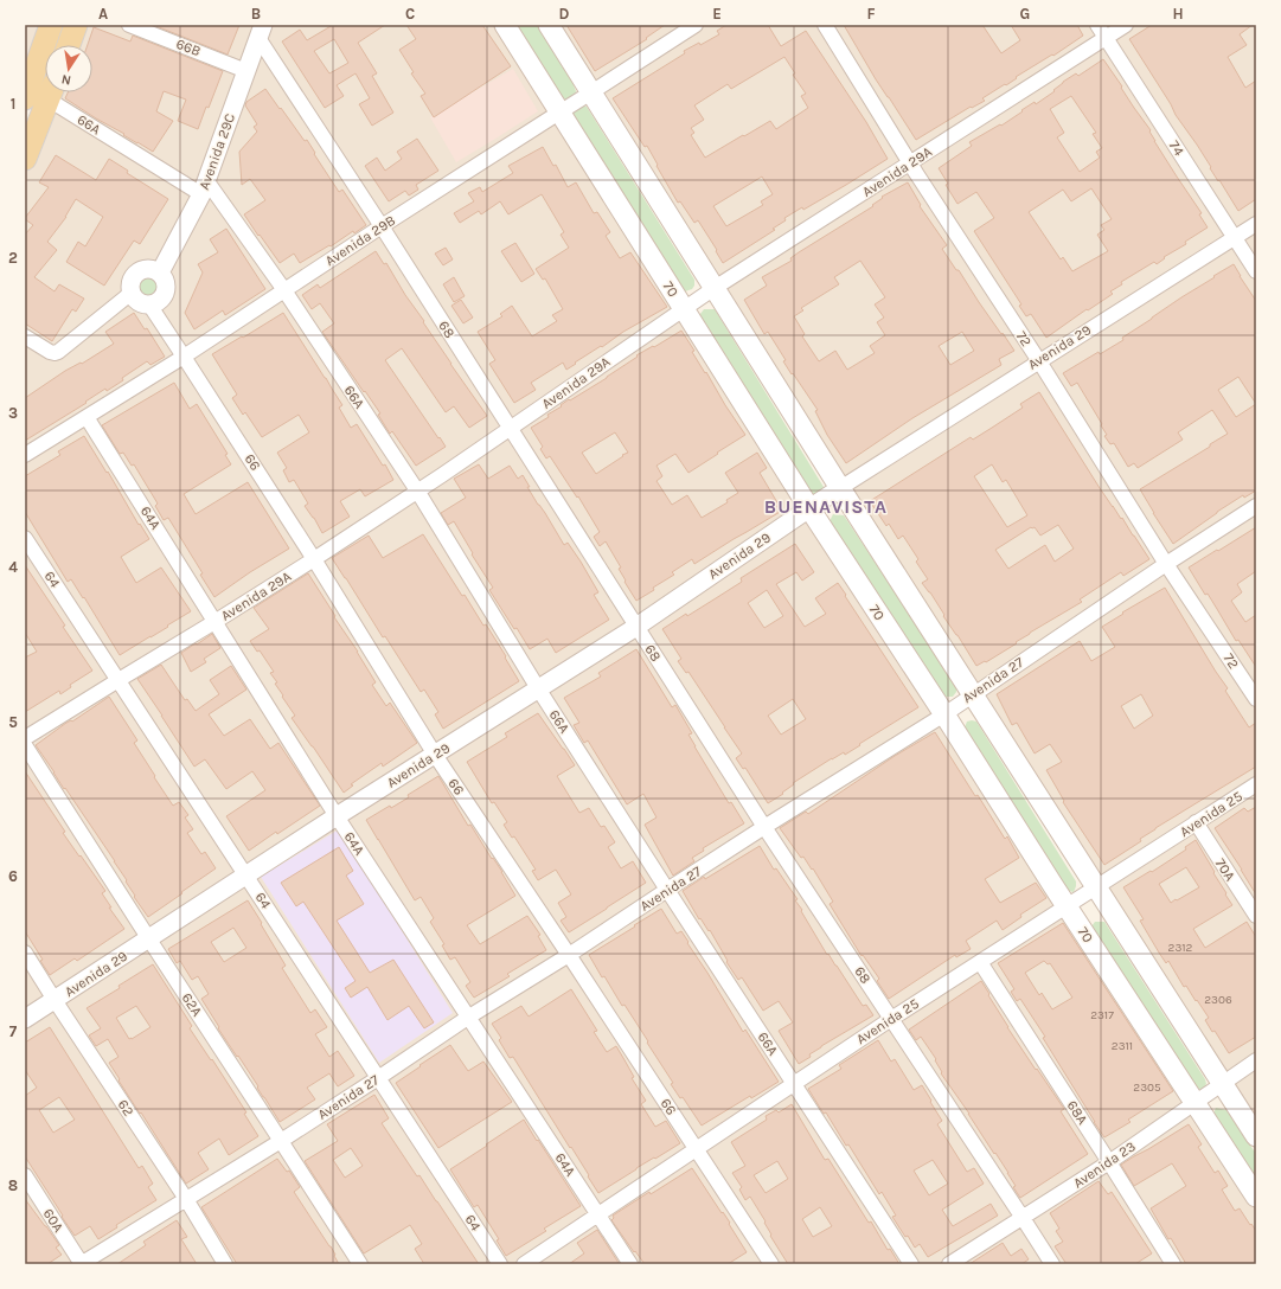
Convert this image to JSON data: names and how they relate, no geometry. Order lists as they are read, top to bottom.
{
  "streets": {
    "main road": ["70"],
    "street": [
      "66B",
      "66A",
      "74",
      "Avenida 29C",
      "Avenida 29A",
      "Avenida 29B",
      "68",
      "72",
      "Avenida 29",
      "66",
      "64A",
      "64",
      "Avenida 27",
      "Avenida 25",
      "70A",
      "62A",
      "62",
      "68A",
      "Avenida 23",
      "60A"
    ]
  },
  "crossings": [
    ["66B", "Avenida 29C"],
    ["66A", "Avenida 29C"],
    ["66A", "Avenida 29A"],
    ["66A", "Avenida 29B"],
    ["66A", "Avenida 29"],
    ["66A", "Avenida 27"],
    ["66A", "Avenida 25"],
    ["74", "Avenida 29A"],
    ["74", "Avenida 29"],
    ["Avenida 29C", "68"],
    ["Avenida 29C", "66"],
    ["Avenida 29A", "70"],
    ["Avenida 29A", "68"],
    ["Avenida 29A", "72"],
    ["Avenida 29A", "66"],
    ["Avenida 29A", "64A"],
    ["Avenida 29A", "64"],
    ["Avenida 29B", "70"],
    ["Avenida 29B", "68"],
    ["Avenida 29B", "66"],
    ["Avenida 29B", "64A"],
    ["70", "Avenida 29"],
    ["70", "Avenida 27"],
    ["70", "Avenida 25"],
    ["70", "Avenida 23"],
    ["68", "Avenida 29"],
    ["68", "Avenida 27"],
    ["68", "Avenida 25"],
    ["68", "Avenida 23"],
    ["72", "Avenida 29"],
    ["72", "Avenida 27"],
    ["Avenida 29", "66"],
    ["Avenida 29", "64A"],
    ["Avenida 29", "64"],
    ["Avenida 29", "62A"],
    ["Avenida 29", "62"],
    ["66", "Avenida 27"],
    ["66", "Avenida 25"],
    ["64A", "Avenida 27"],
    ["64A", "Avenida 25"],
    ["64", "Avenida 27"],
    ["Avenida 27", "62A"],
    ["Avenida 27", "62"],
    ["Avenida 27", "60A"],
    ["Avenida 25", "70A"],
    ["Avenida 25", "68A"],
    ["68A", "Avenida 23"]
  ],
  "districts": ["BUENAVISTA"],
  "house_numbers": [
    "2312",
    "2306",
    "2317",
    "2311",
    "2305"
  ],
  "north": "bottom",
  "grid": {
    "columns": [
      "A",
      "B",
      "C",
      "D",
      "E",
      "F",
      "G",
      "H"
    ],
    "rows": [
      "1",
      "2",
      "3",
      "4",
      "5",
      "6",
      "7",
      "8"
    ]
  }
}
